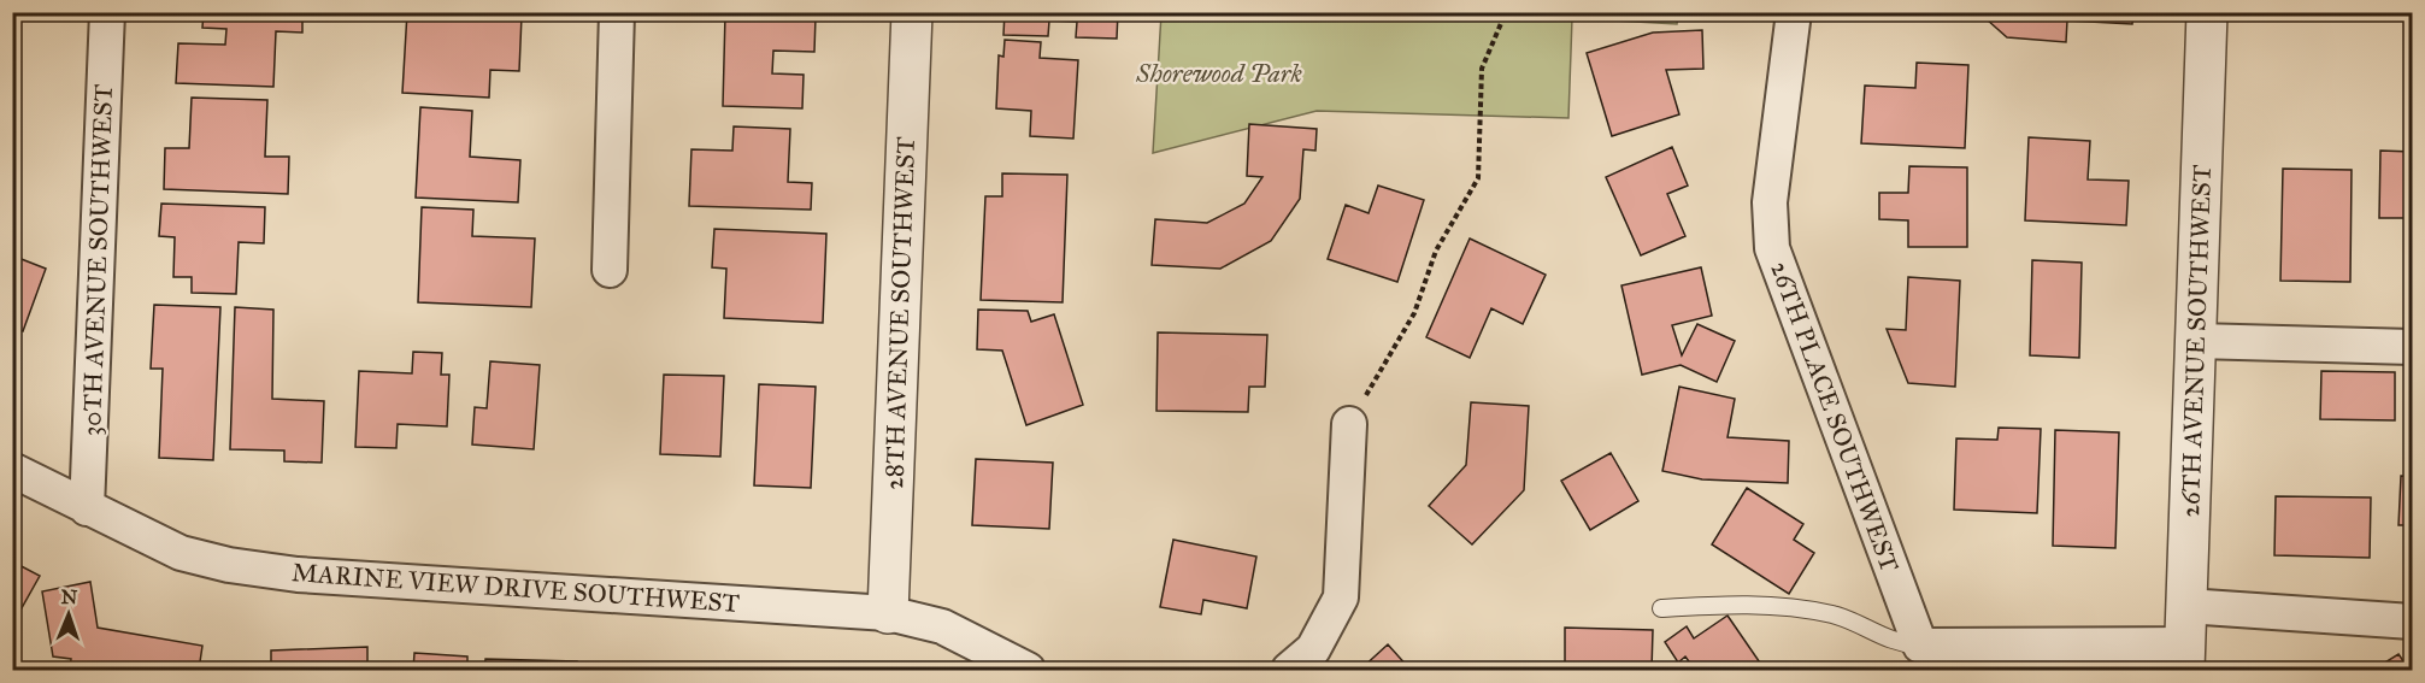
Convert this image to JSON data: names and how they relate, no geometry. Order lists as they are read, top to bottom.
{
  "streets": {
    "street": [
      "30TH AVENUE SOUTHWEST",
      "28TH AVENUE SOUTHWEST",
      "26TH AVENUE SOUTHWEST",
      "26TH PLACE SOUTHWEST",
      "MARINE VIEW DRIVE SOUTHWEST"
    ]
  },
  "crossings": [
    ["30TH AVENUE SOUTHWEST", "MARINE VIEW DRIVE SOUTHWEST"],
    ["28TH AVENUE SOUTHWEST", "MARINE VIEW DRIVE SOUTHWEST"]
  ],
  "parks": ["Shorewood Park"],
  "north": "top"
}
